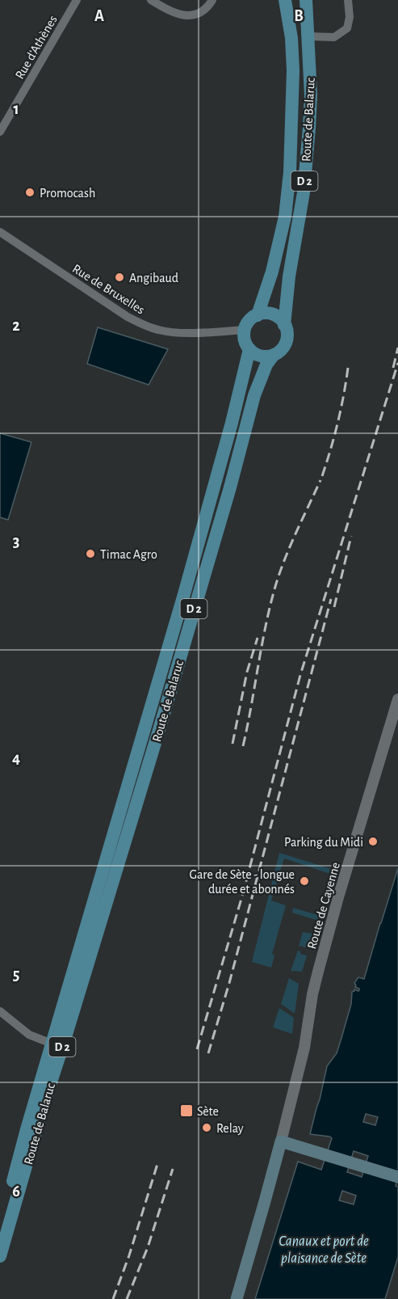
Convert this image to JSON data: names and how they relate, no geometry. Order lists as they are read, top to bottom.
{
  "streets": {
    "main road": ["Route de Balaruc", "D 2"],
    "street": ["Rue d'Athènes", "Rue de Bruxelles", "Route de Cayenne"]
  },
  "crossings": [
    ["Route de Balaruc", "Rue de Bruxelles"]
  ],
  "water": ["Canaux et port de plaisance de Sète"],
  "places": {
    "other": [
      "Promocash",
      "Angibaud",
      "Timac Agro",
      "Parking du Midi",
      "Gare de Sète - longue durée et abonnés",
      "Relay"
    ],
    "transit": ["Sète"]
  },
  "grid": {
    "columns": ["A", "B"],
    "rows": [
      "1",
      "2",
      "3",
      "4",
      "5",
      "6"
    ]
  }
}
